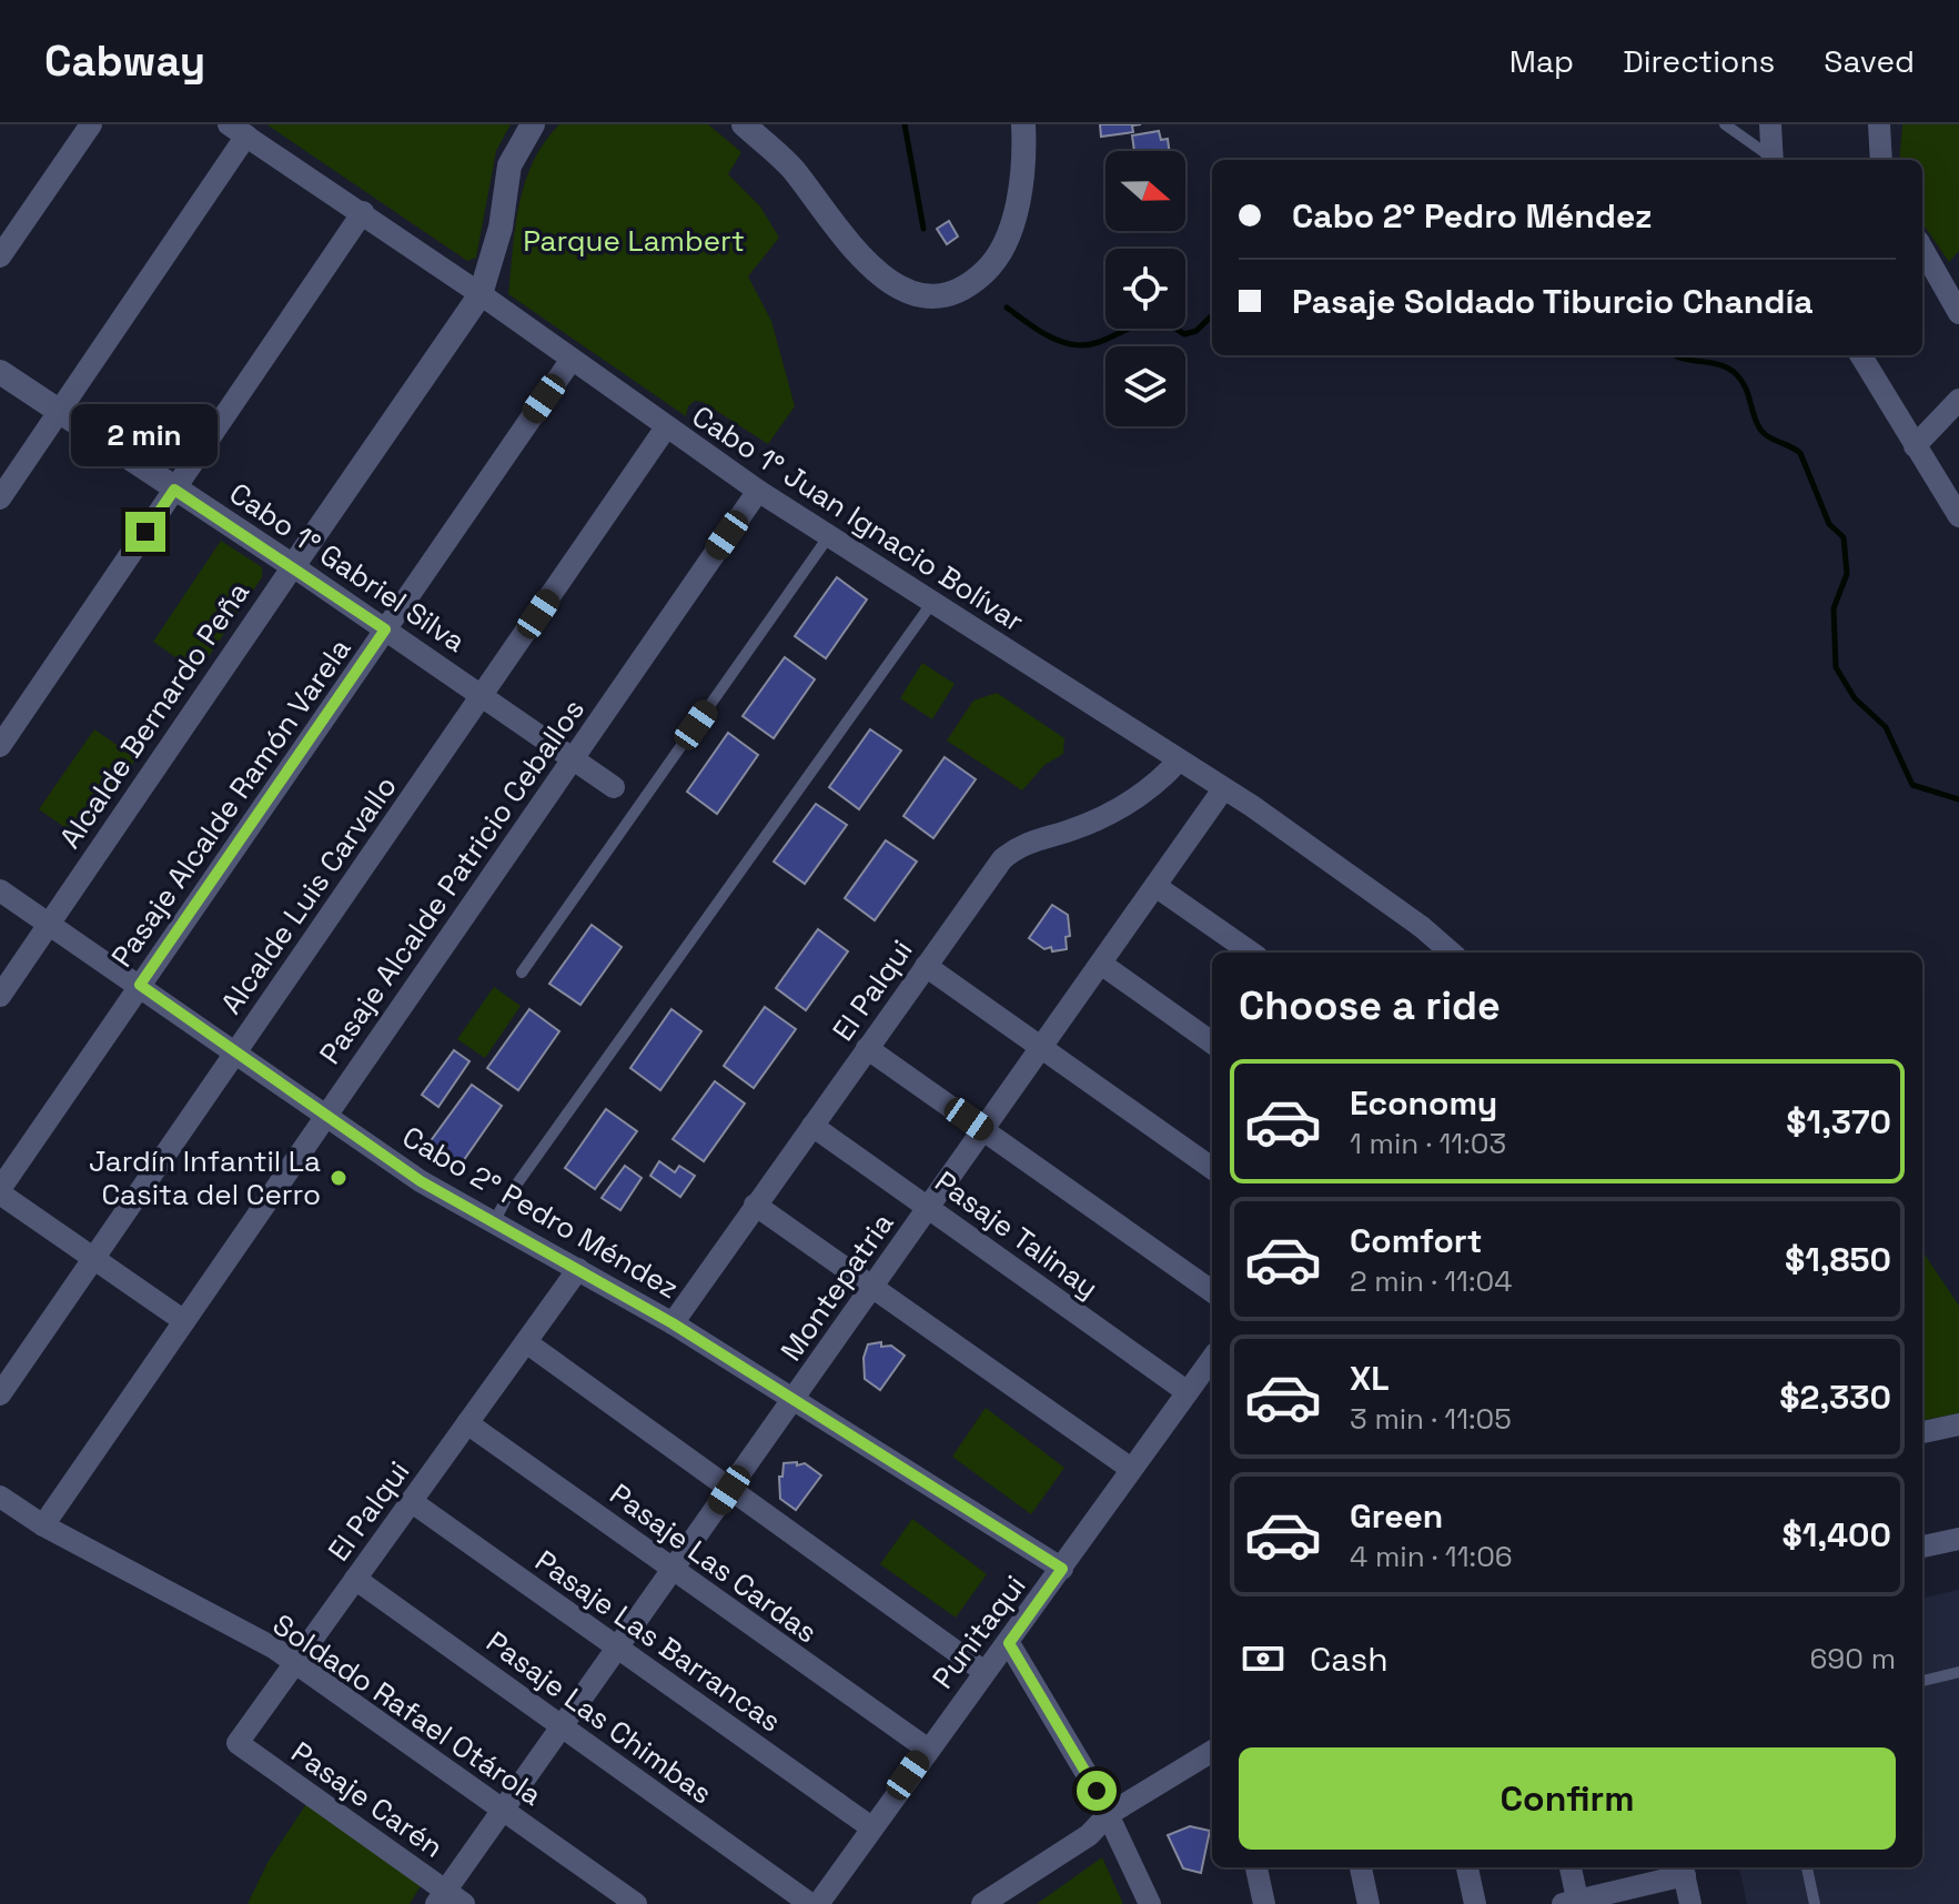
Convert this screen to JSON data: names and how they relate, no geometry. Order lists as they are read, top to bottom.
{
  "streets": {
    "street": [
      "Cabo 1° Juan Ignacio Bolívar",
      "Cabo 1° Gabriel Silva",
      "Alcalde Bernardo Peña",
      "Pasaje Alcalde Ramón Varela",
      "Pasaje Alcalde Patricio Ceballos",
      "Alcalde Luis Carvallo",
      "El Palqui",
      "Cabo 2° Pedro Méndez",
      "Pasaje Talinay",
      "Montepatria",
      "Pasaje Las Cardas",
      "Punitaqui",
      "Pasaje Las Barrancas",
      "Soldado Rafael Otárola",
      "Pasaje Las Chimbas",
      "Pasaje Carén"
    ]
  },
  "crossings": [
    ["Cabo 1° Juan Ignacio Bolívar", "Alcalde Bernardo Peña"],
    ["Cabo 1° Juan Ignacio Bolívar", "Pasaje Alcalde Ramón Varela"],
    ["Cabo 1° Juan Ignacio Bolívar", "Pasaje Alcalde Patricio Ceballos"],
    ["Cabo 1° Juan Ignacio Bolívar", "Alcalde Luis Carvallo"],
    ["Cabo 1° Juan Ignacio Bolívar", "El Palqui"],
    ["Cabo 1° Juan Ignacio Bolívar", "Montepatria"],
    ["Cabo 1° Gabriel Silva", "Alcalde Bernardo Peña"],
    ["Cabo 1° Gabriel Silva", "Pasaje Alcalde Ramón Varela"],
    ["Cabo 1° Gabriel Silva", "Pasaje Alcalde Patricio Ceballos"],
    ["Cabo 1° Gabriel Silva", "Alcalde Luis Carvallo"],
    ["Alcalde Bernardo Peña", "Cabo 2° Pedro Méndez"],
    ["Pasaje Alcalde Ramón Varela", "Cabo 2° Pedro Méndez"],
    ["Pasaje Alcalde Patricio Ceballos", "Cabo 2° Pedro Méndez"],
    ["Pasaje Alcalde Patricio Ceballos", "Soldado Rafael Otárola"],
    ["Alcalde Luis Carvallo", "Cabo 2° Pedro Méndez"],
    ["El Palqui", "Cabo 2° Pedro Méndez"],
    ["El Palqui", "Pasaje Talinay"],
    ["El Palqui", "Pasaje Las Cardas"],
    ["El Palqui", "Pasaje Las Barrancas"],
    ["El Palqui", "Soldado Rafael Otárola"],
    ["El Palqui", "Pasaje Las Chimbas"],
    ["El Palqui", "Pasaje Carén"],
    ["Cabo 2° Pedro Méndez", "Montepatria"],
    ["Cabo 2° Pedro Méndez", "Punitaqui"],
    ["Pasaje Talinay", "Montepatria"],
    ["Pasaje Talinay", "Punitaqui"],
    ["Montepatria", "Pasaje Las Cardas"],
    ["Montepatria", "Pasaje Las Barrancas"],
    ["Montepatria", "Soldado Rafael Otárola"],
    ["Montepatria", "Pasaje Las Chimbas"],
    ["Montepatria", "Pasaje Carén"],
    ["Pasaje Las Cardas", "Punitaqui"],
    ["Punitaqui", "Pasaje Las Barrancas"]
  ],
  "parks": ["Parque Lambert"],
  "places": ["Jardín Infantil La Casita del Cerro"],
  "north": "right",
  "page": {
    "header": "Cabway",
    "nav": ["Map", "Directions", "Saved"],
    "banner": ["Cabo 2° Pedro Méndez", "Pasaje Soldado Tiburcio Chandía"],
    "bubble": "2 min",
    "heading": "Choose a ride",
    "list": [
      {
        "name": "Economy",
        "note": "1 min · 11:03",
        "value": "$1,370"
      },
      {
        "name": "Comfort",
        "note": "2 min · 11:04",
        "value": "$1,850"
      },
      {
        "name": "XL",
        "note": "3 min · 11:05",
        "value": "$2,330"
      },
      {
        "name": "Green",
        "note": "4 min · 11:06",
        "value": "$1,400"
      }
    ],
    "pay": ["Cash", "690 m"],
    "buttons": "Confirm"
  }
}
